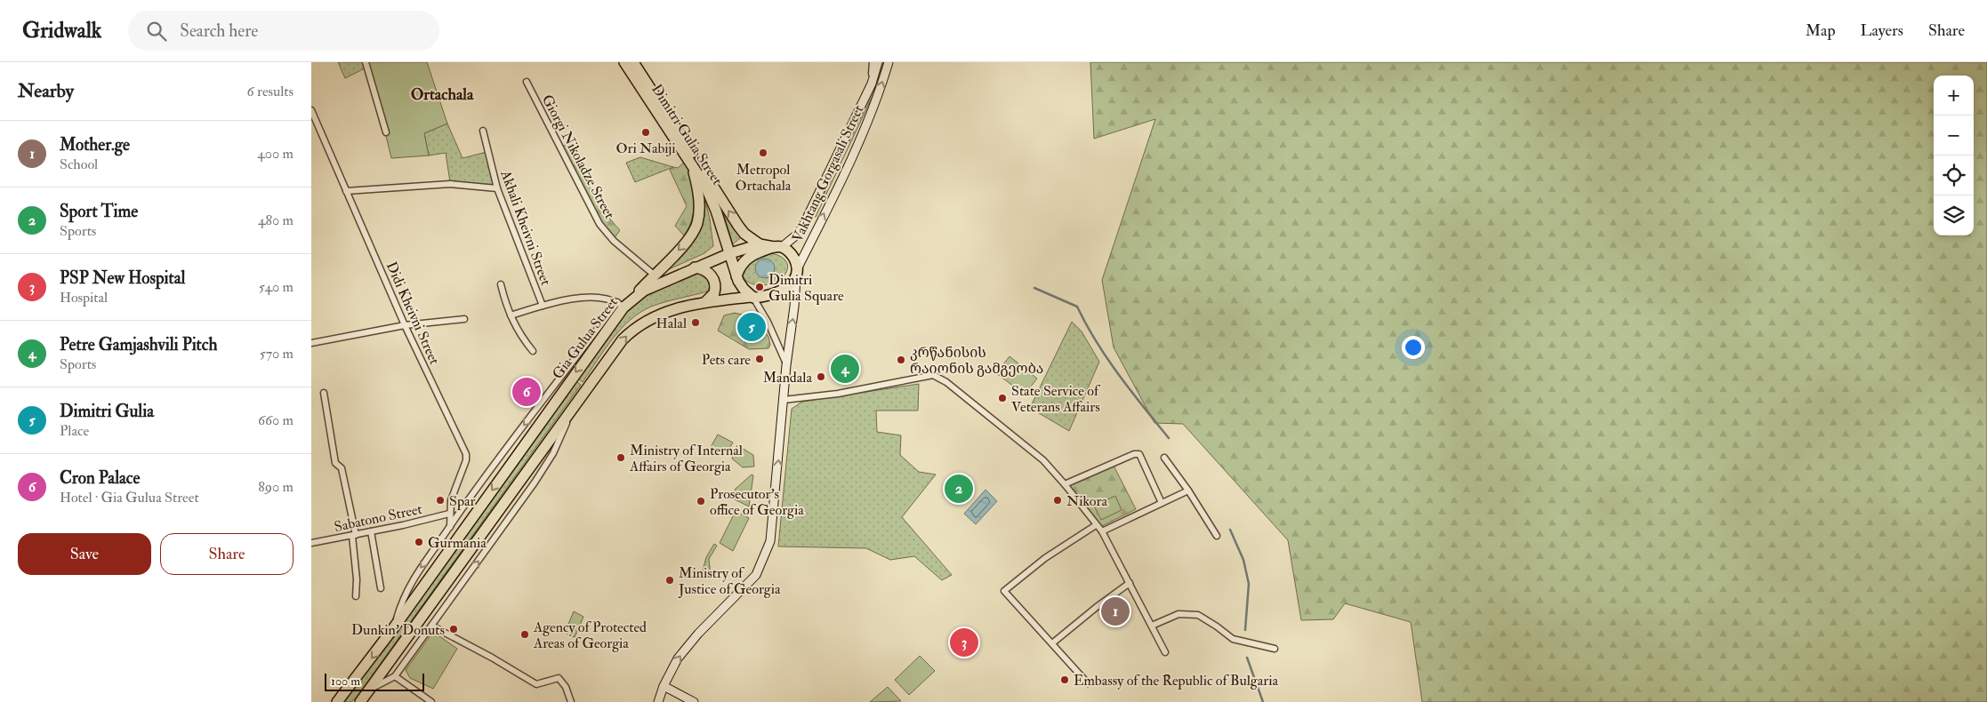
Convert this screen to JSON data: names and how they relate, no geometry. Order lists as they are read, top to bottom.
{
  "streets": {
    "highway": ["Dimitri Gulia Street", "Gia Gulua Street"],
    "street": [
      "Giorgi Nikoladze Street",
      "Vakhtang Gorgasali Street",
      "Akhali Kheivni Street",
      "Didi Kheivni Street",
      "Sabatono Street"
    ]
  },
  "crossings": [
    ["Dimitri Gulia Street", "Vakhtang Gorgasali Street"],
    ["Dimitri Gulia Street", "Gia Gulua Street"],
    ["Vakhtang Gorgasali Street", "Gia Gulua Street"],
    ["Akhali Kheivni Street", "Gia Gulua Street"],
    ["Didi Kheivni Street", "Gia Gulua Street"],
    ["Didi Kheivni Street", "Sabatono Street"]
  ],
  "districts": ["Ortachala"],
  "places": [
    "Ori Nabiji",
    "Metropol Ortachala",
    "Dimitri Gulia Square",
    "Halal",
    "Pets care",
    "კრწანისის რაიონის გამგეობა",
    "Mandala",
    "State Service of Veterans Affairs",
    "Ministry of Internal Affairs of Georgia",
    "Spar",
    "Nikora",
    "Prosecutor's office of Georgia",
    "Gurmania",
    "Ministry of Justice of Georgia",
    "Dunkin' Donuts",
    "Agency of Protected Areas of Georgia",
    "Embassy of the Republic of Bulgaria"
  ],
  "scale_bar": "100 m",
  "page": {
    "header": "Gridwalk",
    "search": "Search here",
    "nav": ["Map", "Layers", "Share"],
    "heading": ["Nearby", "6 results"],
    "map_buttons": ["+", "−"],
    "list": [
      {
        "mark": "1",
        "name": "Mother.ge",
        "note": "School",
        "value": "400 m"
      },
      {
        "mark": "2",
        "name": "Sport Time",
        "note": "Sports",
        "value": "480 m"
      },
      {
        "mark": "3",
        "name": "PSP New Hospital",
        "note": "Hospital",
        "value": "540 m"
      },
      {
        "mark": "4",
        "name": "Petre Gamjashvili Pitch",
        "note": "Sports",
        "value": "570 m"
      },
      {
        "mark": "5",
        "name": "Dimitri Gulia",
        "note": "Place",
        "value": "660 m"
      },
      {
        "mark": "6",
        "name": "Cron Palace",
        "note": "Hotel · Gia Gulua Street",
        "value": "890 m"
      }
    ],
    "pins": [
      "5",
      "4",
      "6",
      "2",
      "1",
      "3"
    ],
    "buttons": ["Save", "Share"],
    "scale": "100 m"
  }
}
